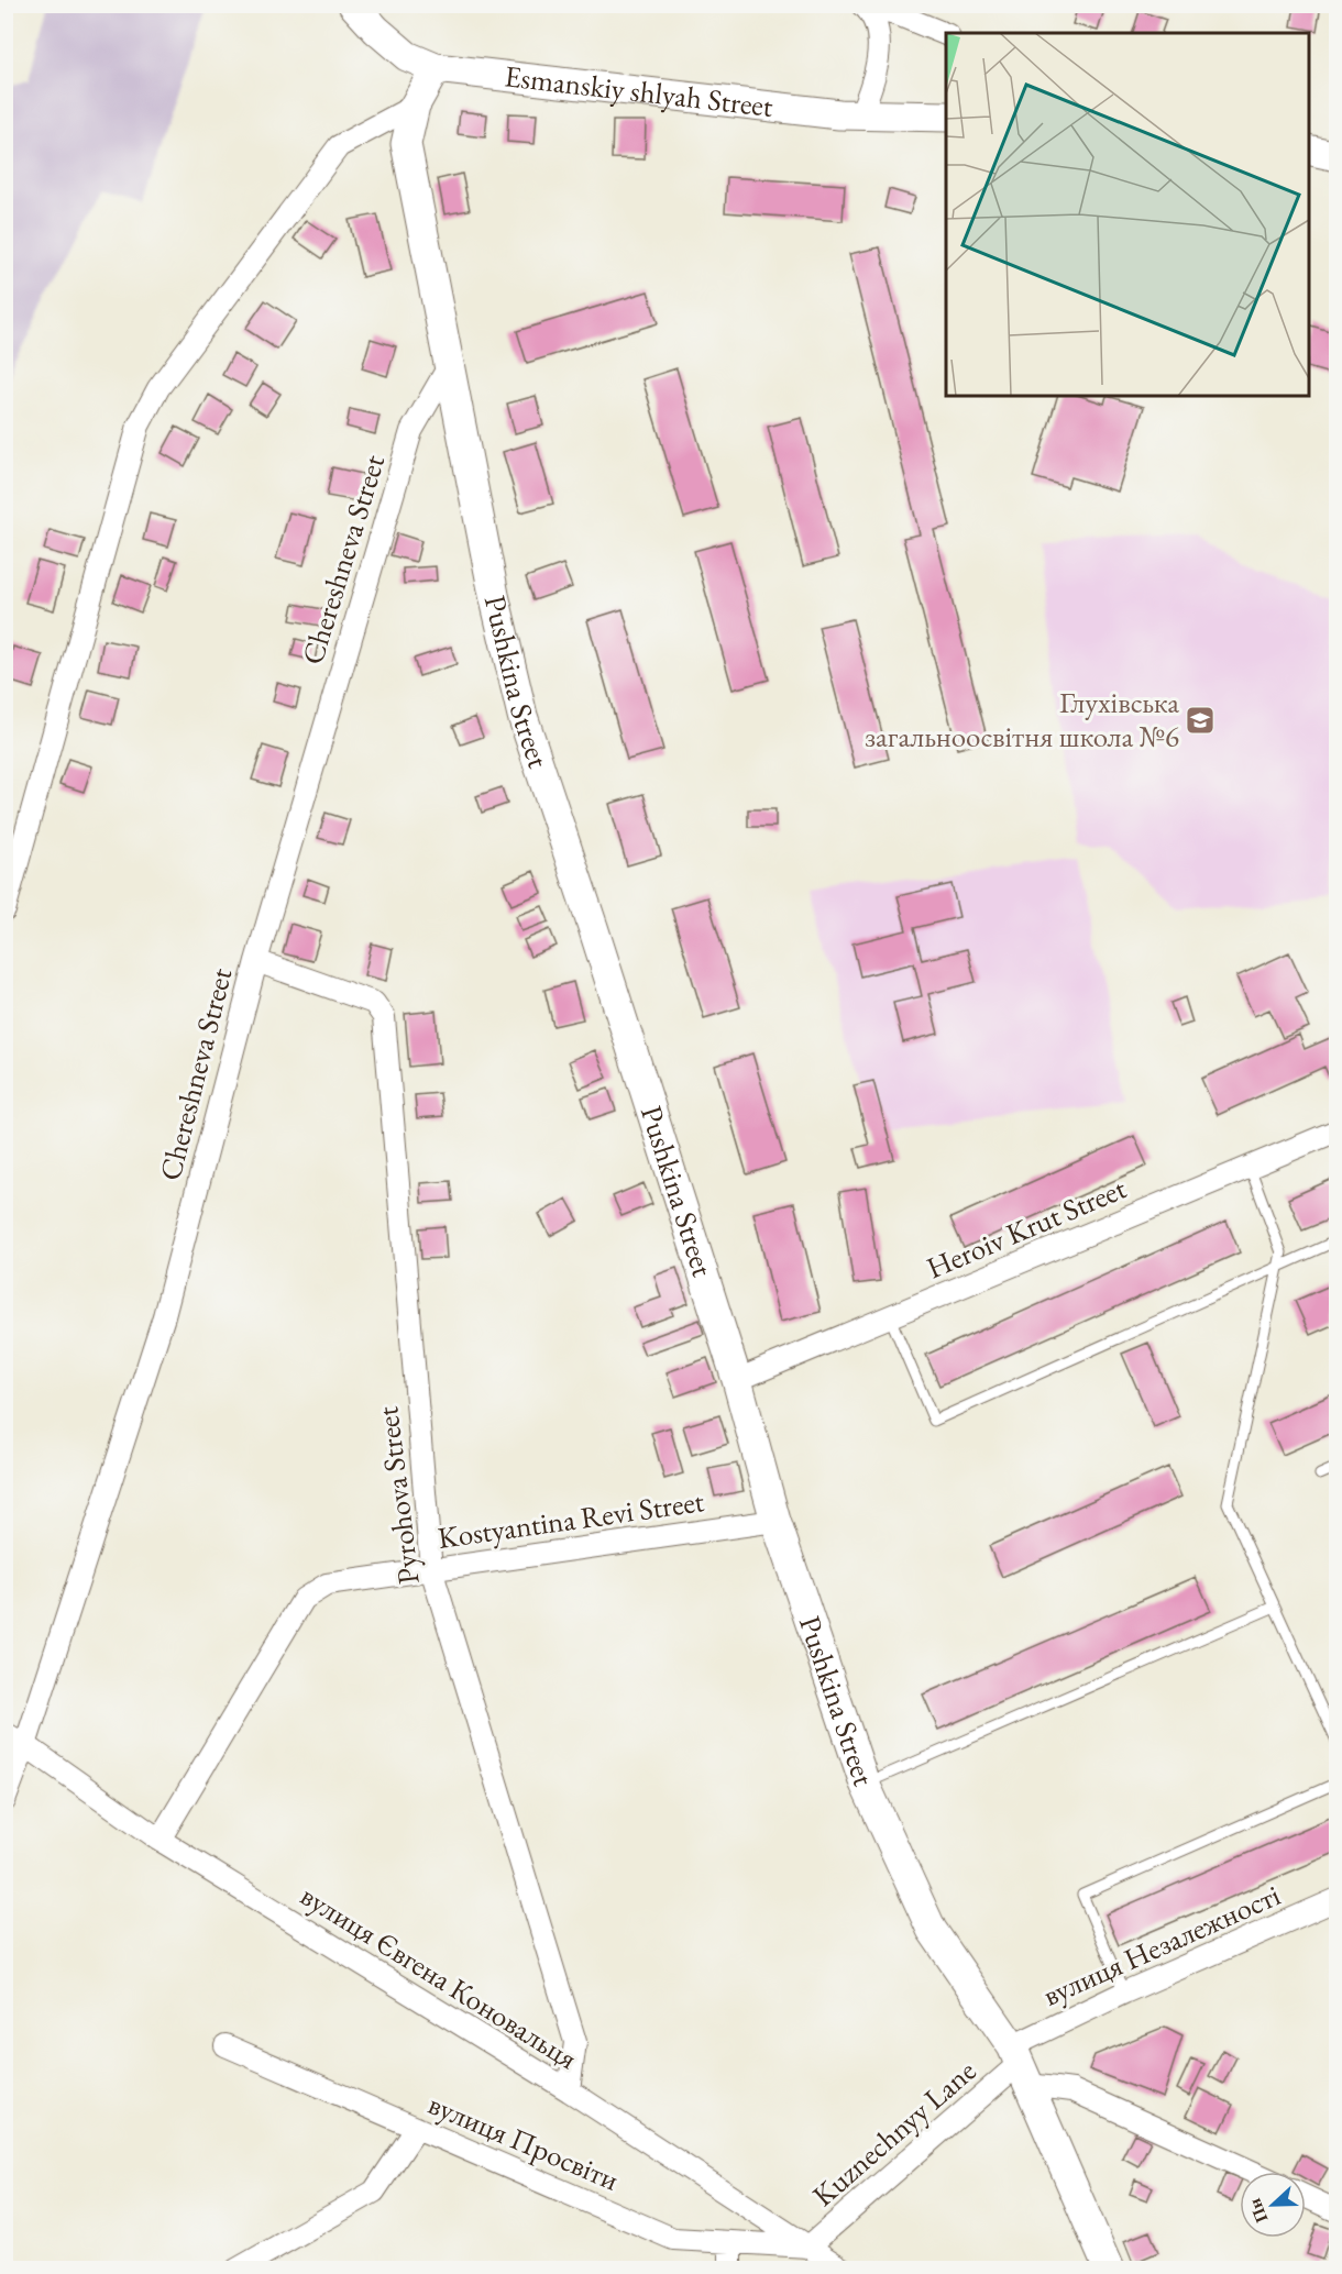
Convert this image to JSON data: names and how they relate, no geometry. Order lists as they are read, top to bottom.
{
  "streets": {
    "street": [
      "Esmanskiy shlyah Street",
      "Chereshneva Street",
      "Pushkina Street",
      "Heroiv Krut Street",
      "Pyrohova Street",
      "Kostyantina Revi Street",
      "вулиця Незалежності",
      "вулиця Євгена Коновальця",
      "Kuznechnyy Lane",
      "вулиця Просвіти"
    ]
  },
  "crossings": [
    ["Esmanskiy shlyah Street", "Pushkina Street"],
    ["Chereshneva Street", "Pushkina Street"],
    ["Chereshneva Street", "Pyrohova Street"],
    ["Chereshneva Street", "вулиця Євгена Коновальця"],
    ["Pushkina Street", "Heroiv Krut Street"],
    ["Pushkina Street", "Kostyantina Revi Street"],
    ["Pushkina Street", "вулиця Незалежності"],
    ["Pushkina Street", "Kuznechnyy Lane"],
    ["Pyrohova Street", "Kostyantina Revi Street"],
    ["Pyrohova Street", "вулиця Євгена Коновальця"],
    ["Kostyantina Revi Street", "вулиця Євгена Коновальця"],
    ["вулиця Незалежності", "Kuznechnyy Lane"],
    ["вулиця Євгена Коновальця", "Kuznechnyy Lane"],
    ["вулиця Євгена Коновальця", "вулиця Просвіти"],
    ["Kuznechnyy Lane", "вулиця Просвіти"]
  ],
  "places": {
    "school or university": ["Глухівська загальноосвітня школа №6"]
  },
  "north": "left"
}
